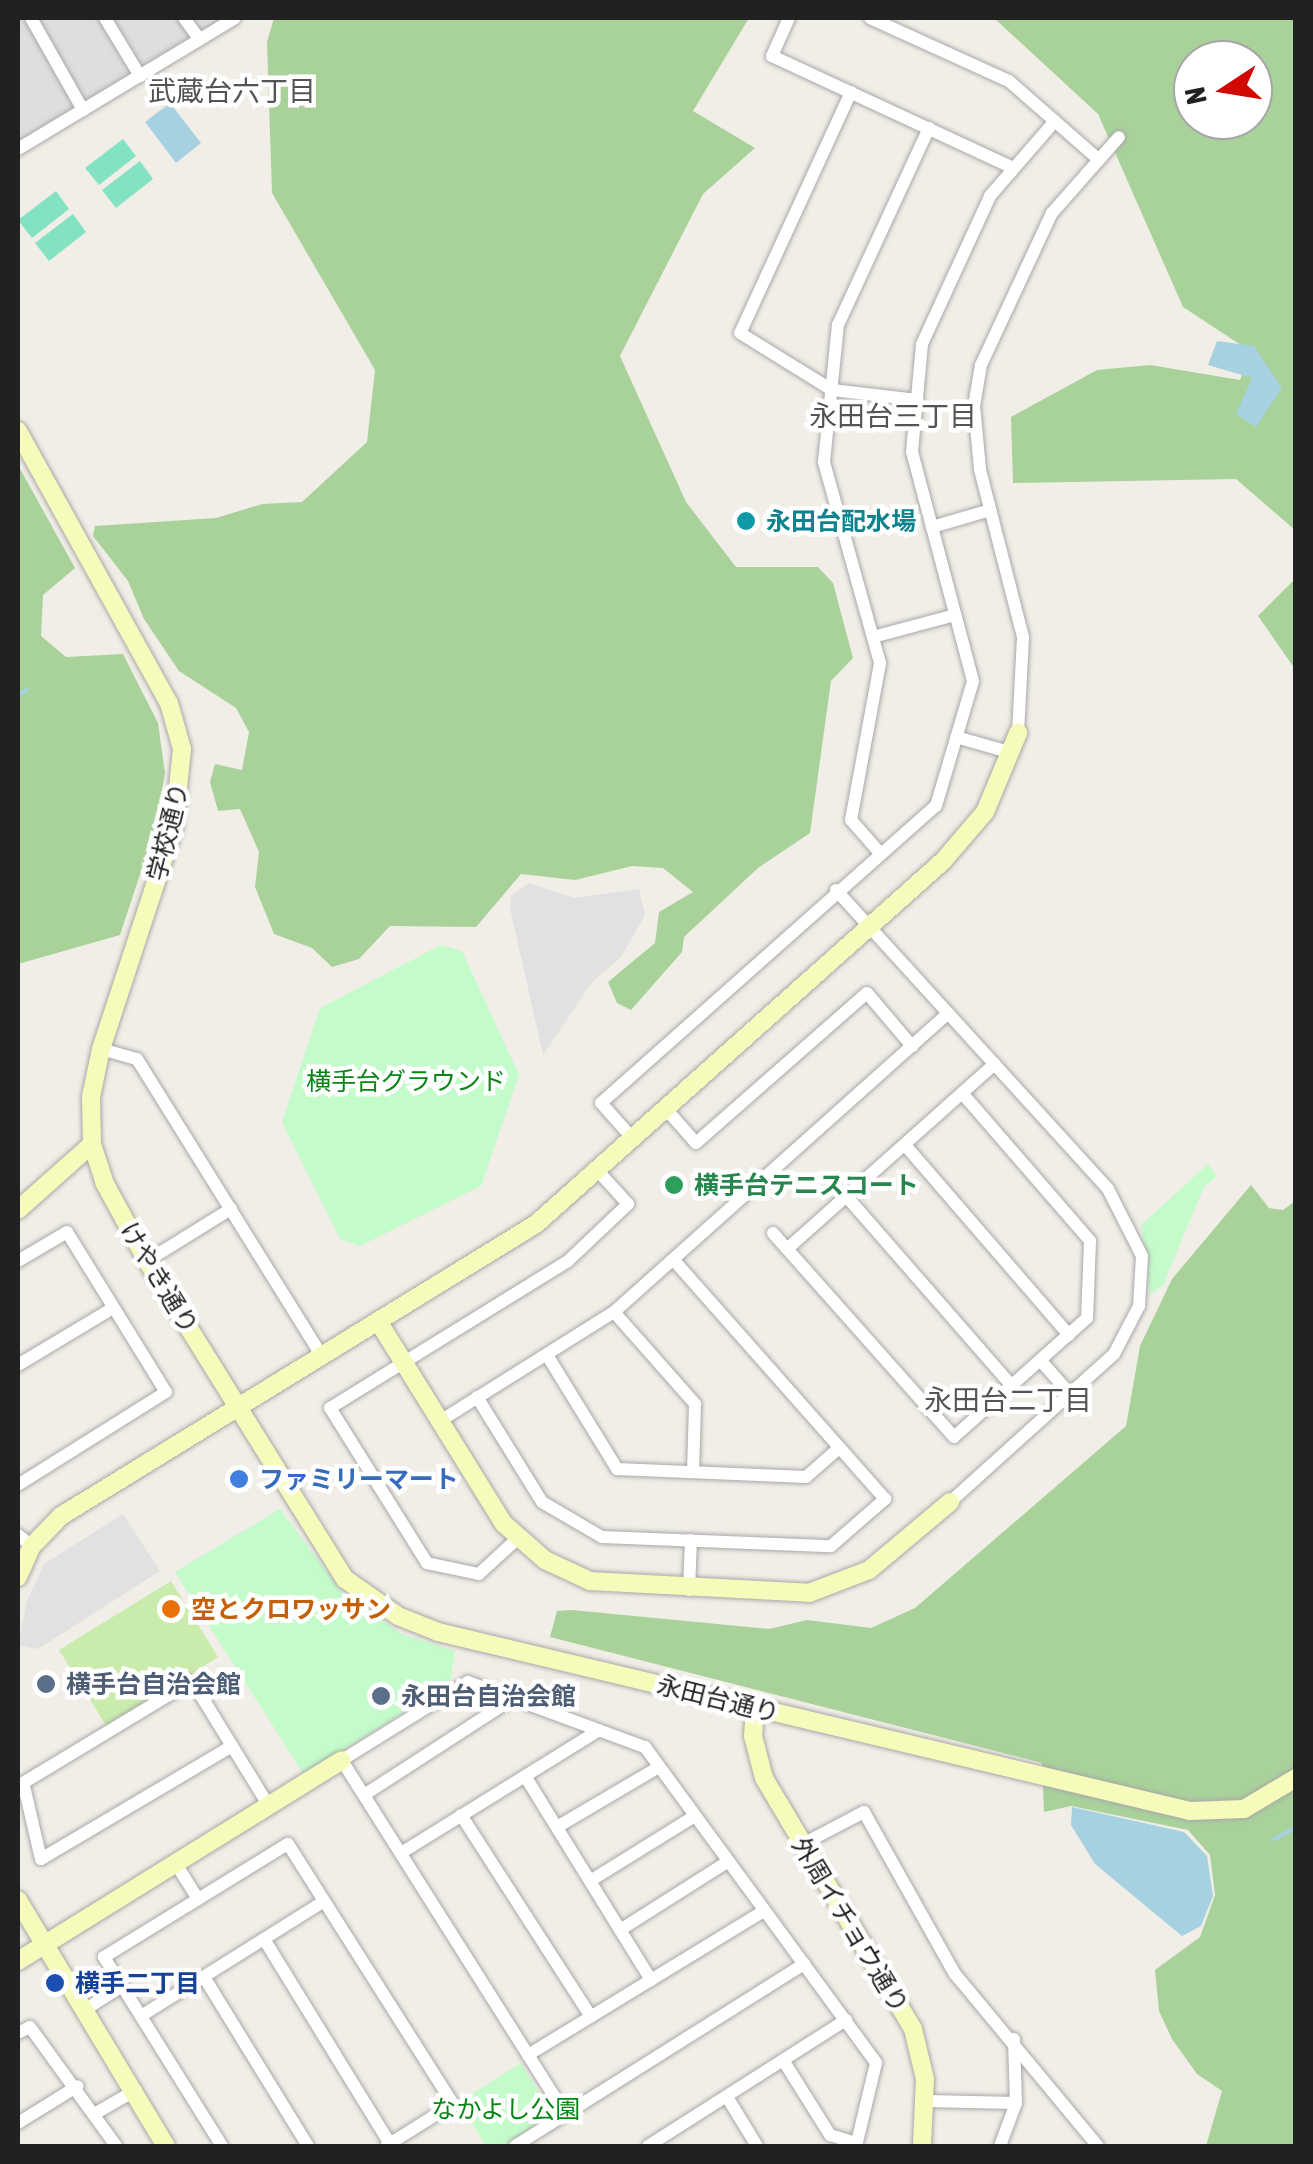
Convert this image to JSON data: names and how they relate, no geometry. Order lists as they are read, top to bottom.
{
  "streets": {
    "street": [
      "学校通り",
      "けやき通り",
      "永田台通り",
      "外周イチョウ通り"
    ]
  },
  "crossings": [
    ["学校通り", "けやき通り"],
    ["けやき通り", "永田台通り"],
    ["永田台通り", "外周イチョウ通り"]
  ],
  "districts": ["武蔵台六丁目", "永田台三丁目", "永田台二丁目"],
  "parks": ["横手台グラウンド", "なかよし公園"],
  "places": [
    "永田台配水場",
    "横手台テニスコート",
    "ファミリーマート",
    "空とクロワッサン",
    "横手台自治会館",
    "永田台自治会館",
    "横手二丁目"
  ],
  "north": "left"
}
